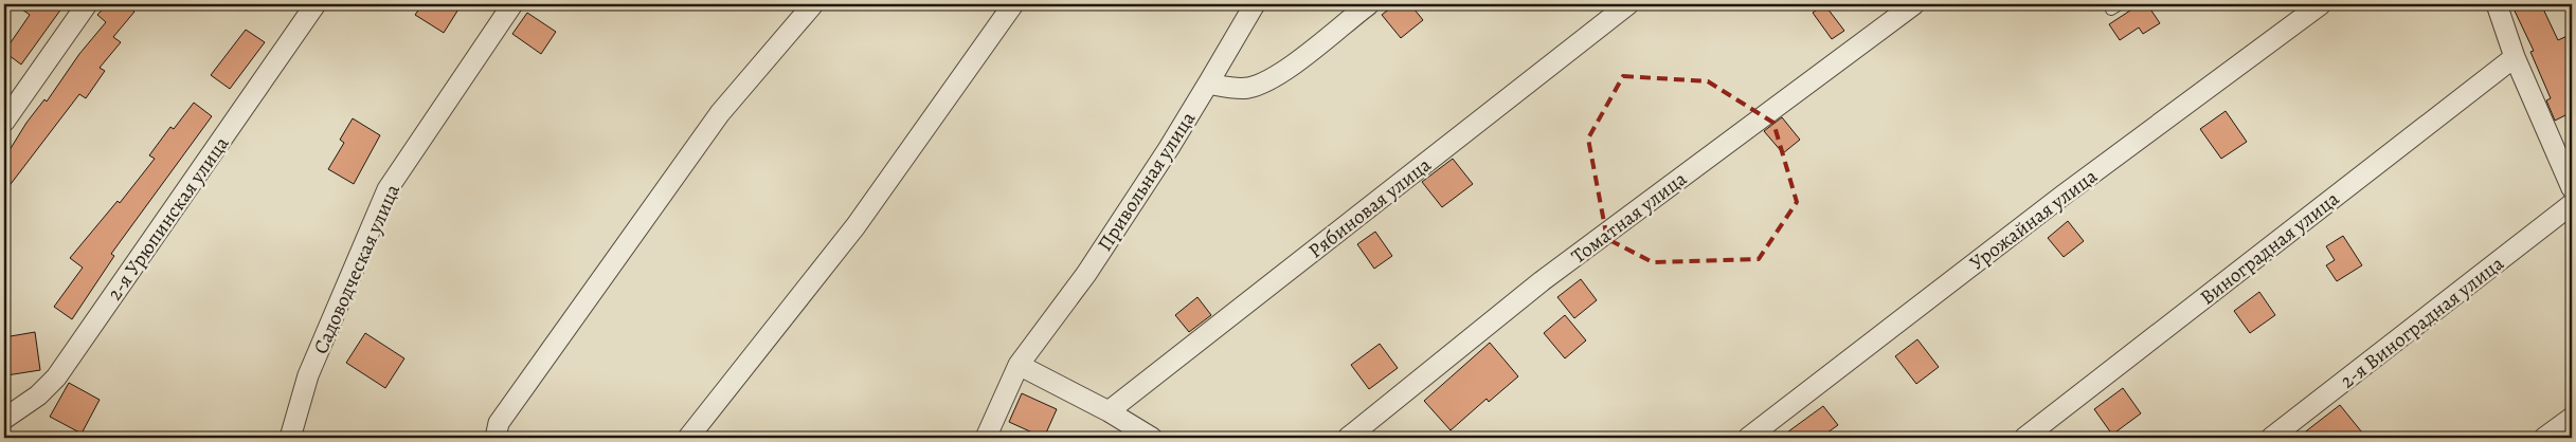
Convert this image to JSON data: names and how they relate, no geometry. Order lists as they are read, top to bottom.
{
  "streets": {
    "street": [
      "Привольная улица",
      "Рябиновая улица",
      "Томатная улица",
      "2-я Урюпинская улица",
      "Урожайная улица",
      "Виноградная улица",
      "Садоводческая улица",
      "2-я Виноградная улица"
    ]
  }
}
